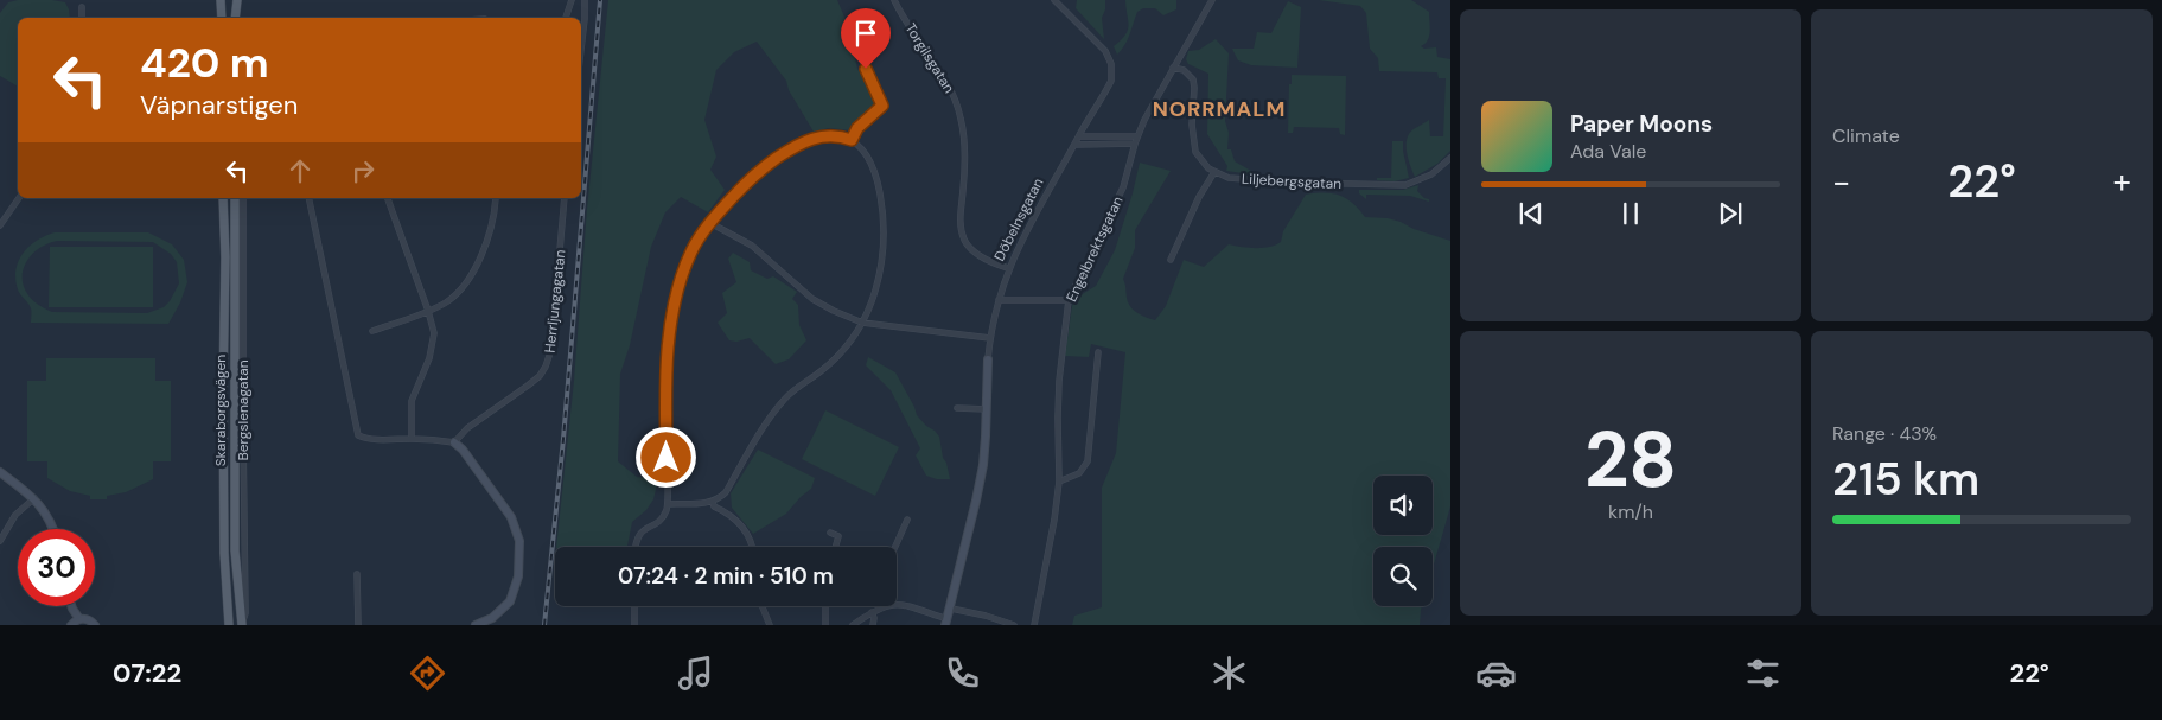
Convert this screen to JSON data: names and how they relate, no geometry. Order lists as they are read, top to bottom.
{
  "streets": {
    "main road": ["Skaraborgsvägen"],
    "street": [
      "Torgilsgatan",
      "Liljebergsgatan",
      "Döbelnsgatan",
      "Engelbrektsgatan",
      "Herrljungagatan",
      "Bergslenagatan"
    ]
  },
  "crossings": [
    ["Torgilsgatan", "Döbelnsgatan"],
    ["Skaraborgsvägen", "Bergslenagatan"]
  ],
  "districts": ["NORRMALM"],
  "page": {
    "tile": [
      "Climate",
      ["28", "km/h"],
      ["Range · 43%", "215 km"]
    ],
    "turn": ["420 m", "Väpnarstigen"],
    "song": ["Paper Moons", "Ada Vale"],
    "heat": ["−", "22°", "+"],
    "limit": "30",
    "trip": "07:24 · 2 min · 510 m",
    "tabs": ["07:22", "22°"]
  }
}
